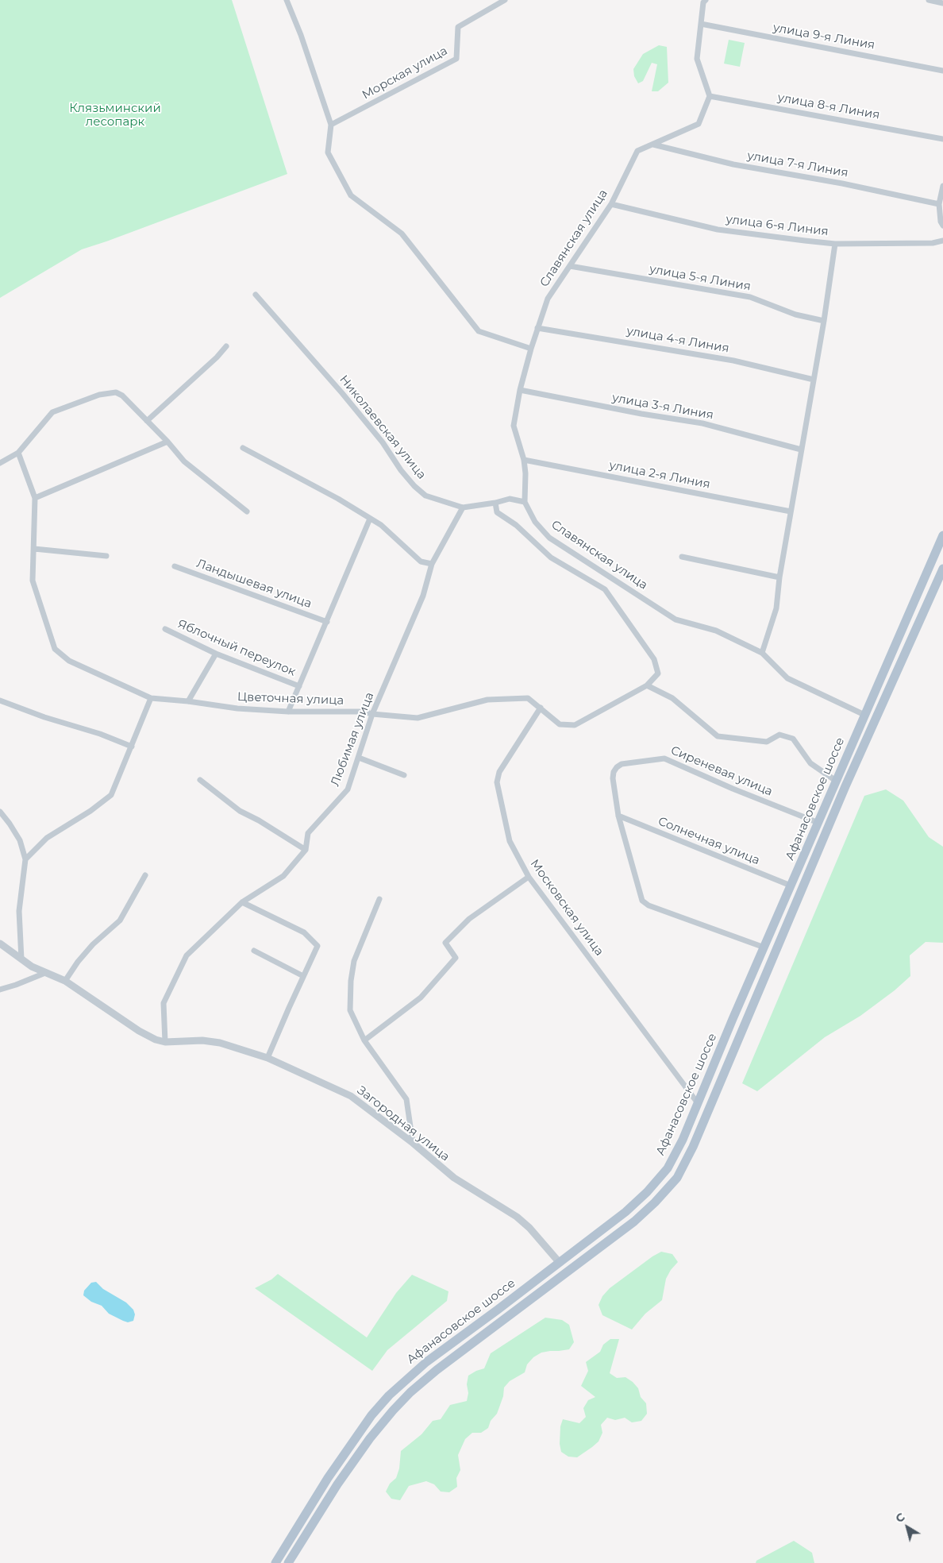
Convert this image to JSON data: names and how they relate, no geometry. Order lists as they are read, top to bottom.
{
  "streets": {
    "main road": ["Афанасовское шоссе"],
    "street": [
      "улица 9-я Линия",
      "Морская улица",
      "улица 8-я Линия",
      "улица 7-я Линия",
      "улица 6-я Линия",
      "Славянская улица",
      "улица 5-я Линия",
      "улица 4-я Линия",
      "улица 3-я Линия",
      "Николаевская улица",
      "улица 2-я Линия",
      "Ландышевая улица",
      "Яблочный переулок",
      "Цветочная улица",
      "Любимая улица",
      "Сиреневая улица",
      "Солнечная улица",
      "Московская улица",
      "Загородная улица"
    ]
  },
  "crossings": [
    ["улица 8-я Линия", "Славянская улица"],
    ["улица 7-я Линия", "Славянская улица"],
    ["улица 6-я Линия", "Славянская улица"],
    ["Славянская улица", "улица 5-я Линия"],
    ["Славянская улица", "улица 4-я Линия"],
    ["Славянская улица", "улица 3-я Линия"],
    ["Славянская улица", "Николаевская улица"],
    ["Славянская улица", "улица 2-я Линия"],
    ["Славянская улица", "Афанасовское шоссе"],
    ["Николаевская улица", "Любимая улица"],
    ["Цветочная улица", "Любимая улица"],
    ["Цветочная улица", "Московская улица"],
    ["Любимая улица", "Загородная улица"],
    ["Сиреневая улица", "Афанасовское шоссе"],
    ["Сиреневая улица", "Солнечная улица"],
    ["Афанасовское шоссе", "Солнечная улица"],
    ["Афанасовское шоссе", "Московская улица"],
    ["Афанасовское шоссе", "Загородная улица"]
  ],
  "parks": ["Клязьминский лесопарк"],
  "north": "top left"
}
